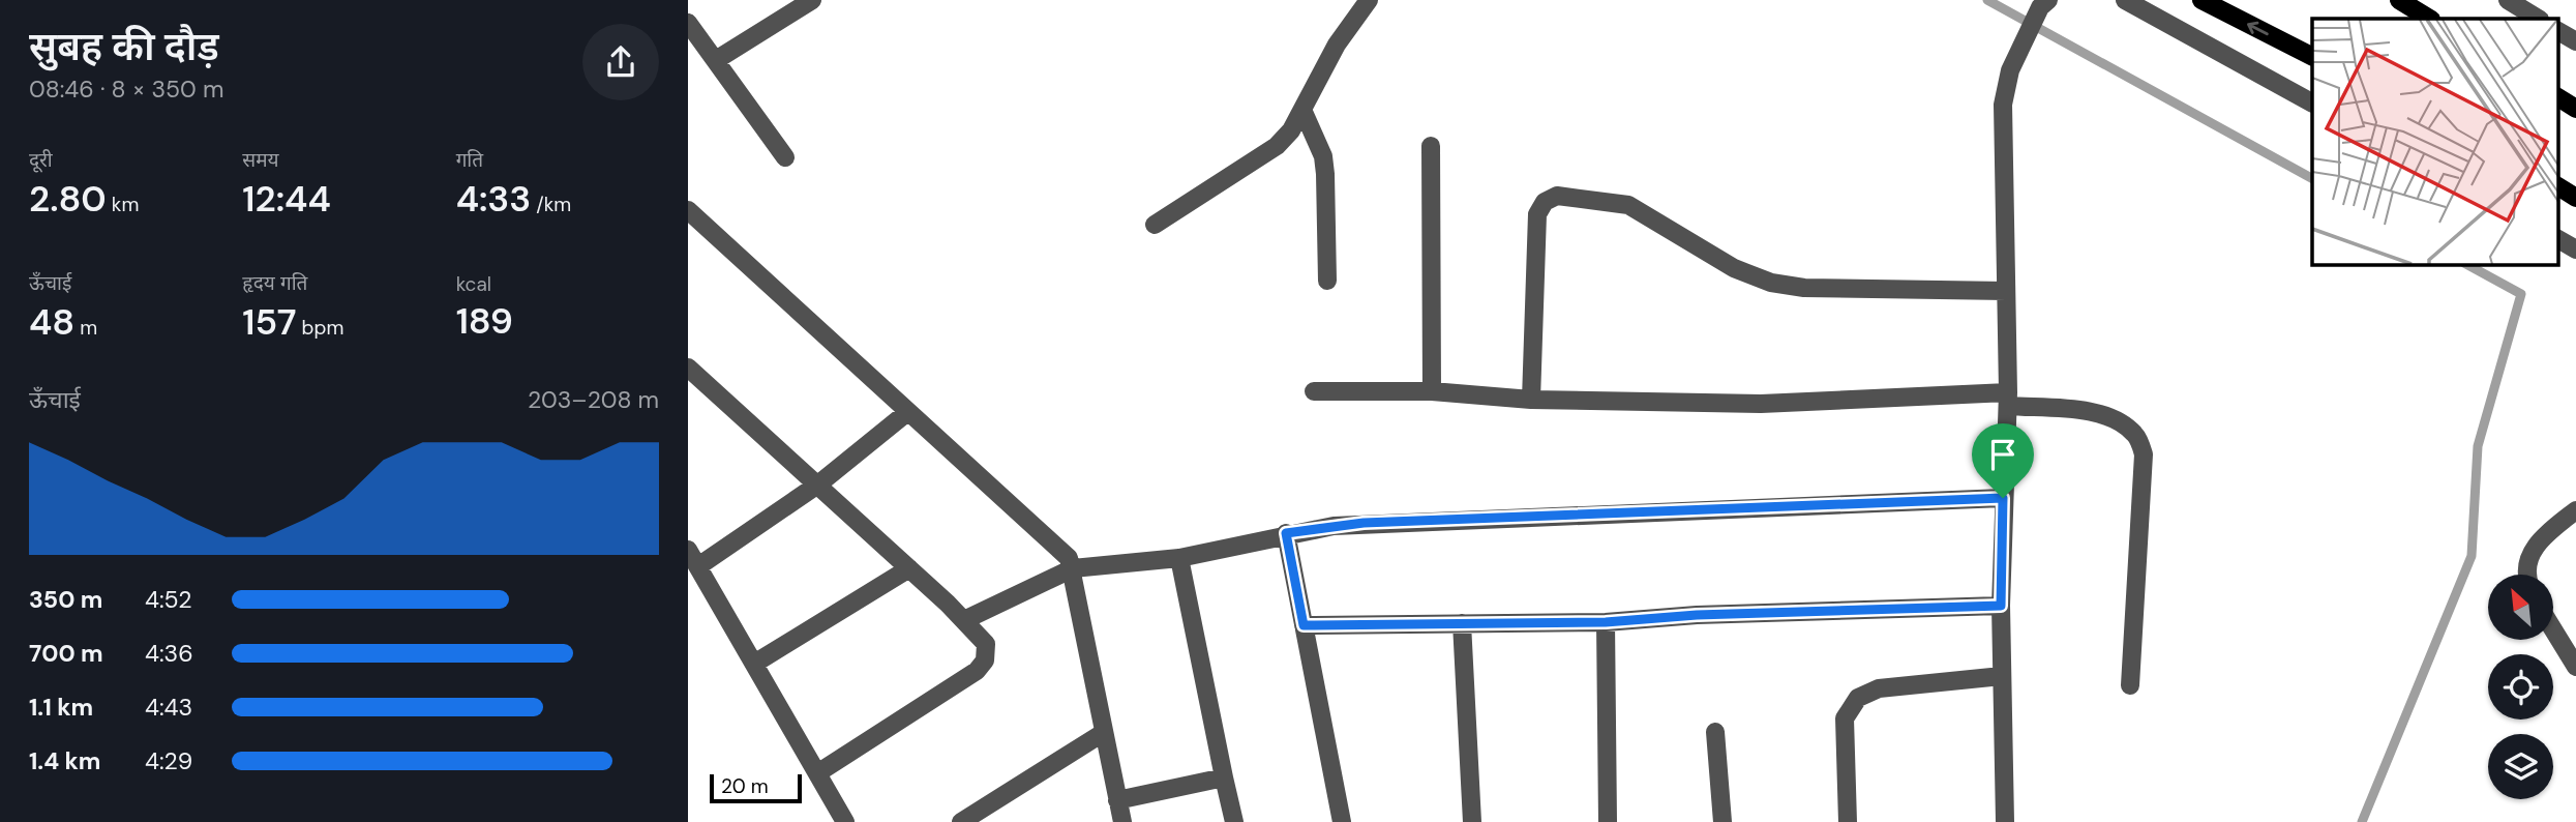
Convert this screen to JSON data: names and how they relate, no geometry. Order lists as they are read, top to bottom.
{
  "scale_bar": "20 m",
  "north": "top left",
  "page": {
    "heading": ["सुबह की दौड़", "08:46 · 8 × 350 m"],
    "stats": [
      ["दूरी", "2.80 km"],
      ["समय", "12:44"],
      ["गति", "4:33 /km"],
      ["ऊँचाई", "48 m"],
      ["हृदय गति", "157 bpm"],
      ["kcal", "189"]
    ],
    "chart": ["ऊँचाई", "203–208 m"],
    "list": [
      {
        "name": "350 m",
        "note": "4:52"
      },
      {
        "name": "700 m",
        "note": "4:36"
      },
      {
        "name": "1.1 km",
        "note": "4:43"
      },
      {
        "name": "1.4 km",
        "note": "4:29"
      }
    ],
    "scale": "20 m"
  }
}
